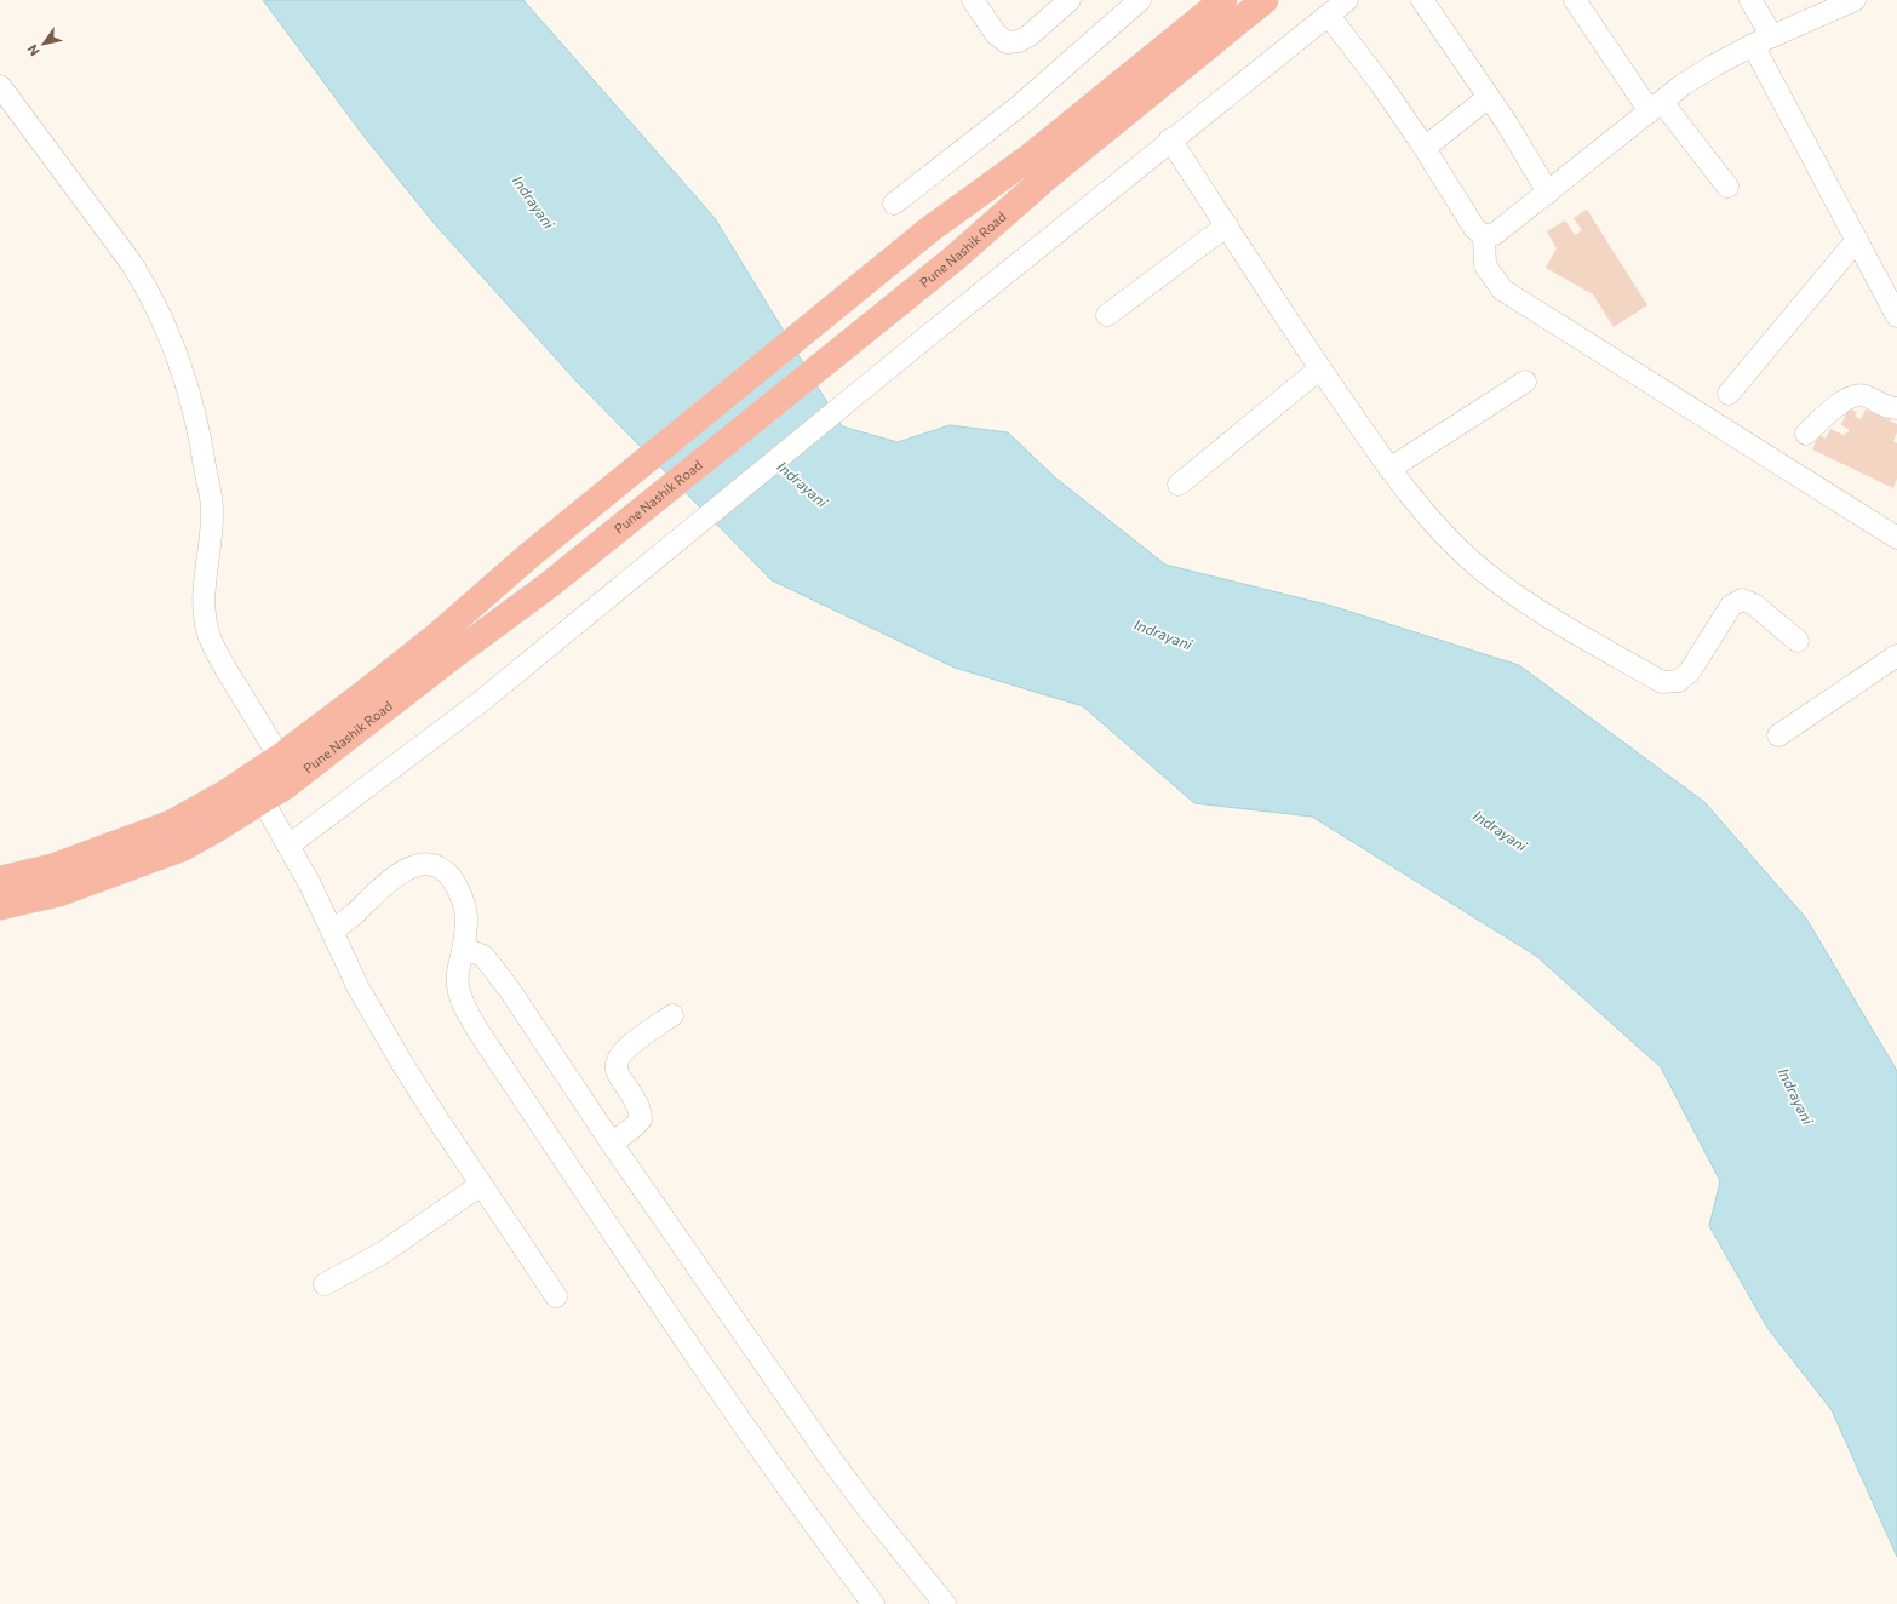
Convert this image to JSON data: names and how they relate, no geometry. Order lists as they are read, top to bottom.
{
  "streets": {
    "highway": ["Pune Nashik Road"]
  },
  "water": ["Indrayani"],
  "north": "bottom left"
}
